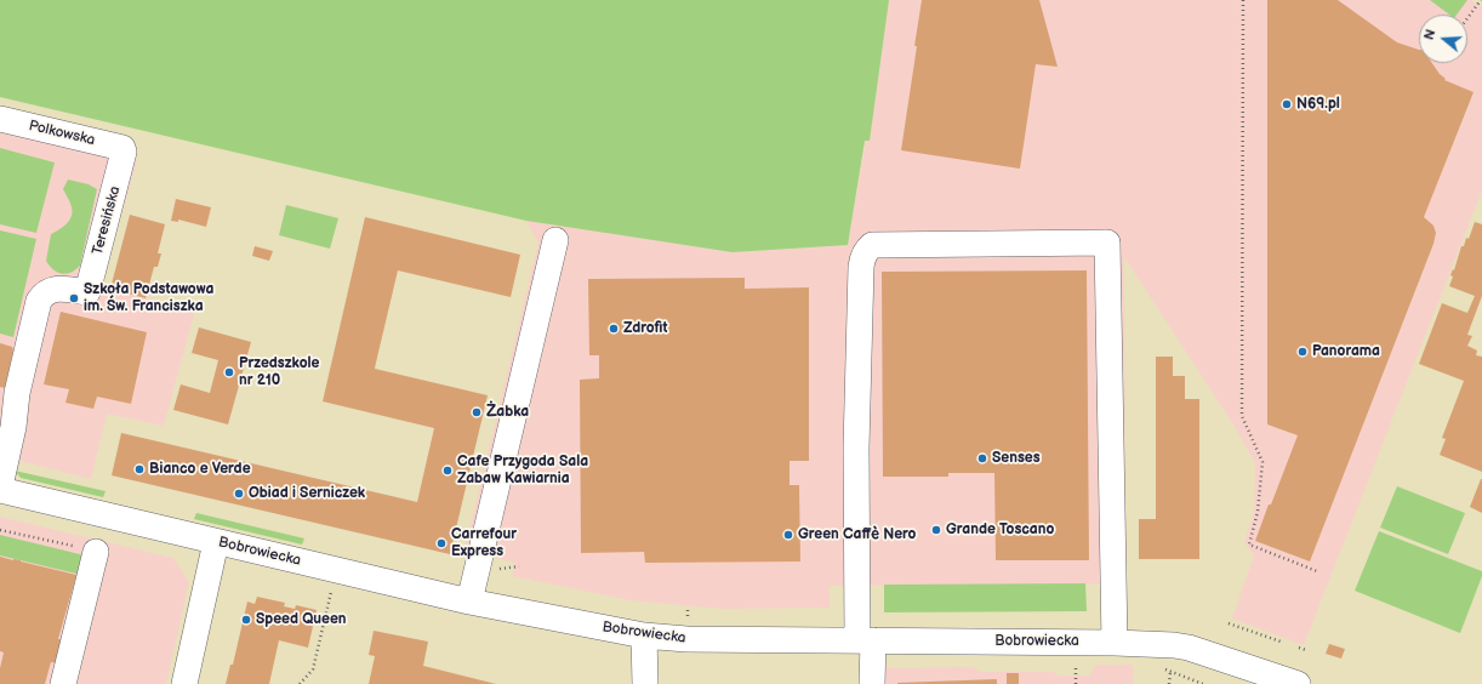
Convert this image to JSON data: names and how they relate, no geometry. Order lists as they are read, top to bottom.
{
  "streets": {
    "street": ["Polkowska", "Teresińska", "Bobrowiecka"]
  },
  "crossings": [
    ["Polkowska", "Teresińska"]
  ],
  "places": [
    "N69.pl",
    "Szkoła Podstawowa im. Św. Franciszka",
    "Zdrofit",
    "Panorama",
    "Przedszkole nr 210",
    "Żabka",
    "Senses",
    "Bianco e Verde",
    "Cafe Przygoda Sala Zabaw Kawiarnia",
    "Obiad i Serniczek",
    "Grande Toscano",
    "Green Caffè Nero",
    "Carrefour Express",
    "Speed Queen"
  ],
  "north": "left"
}
